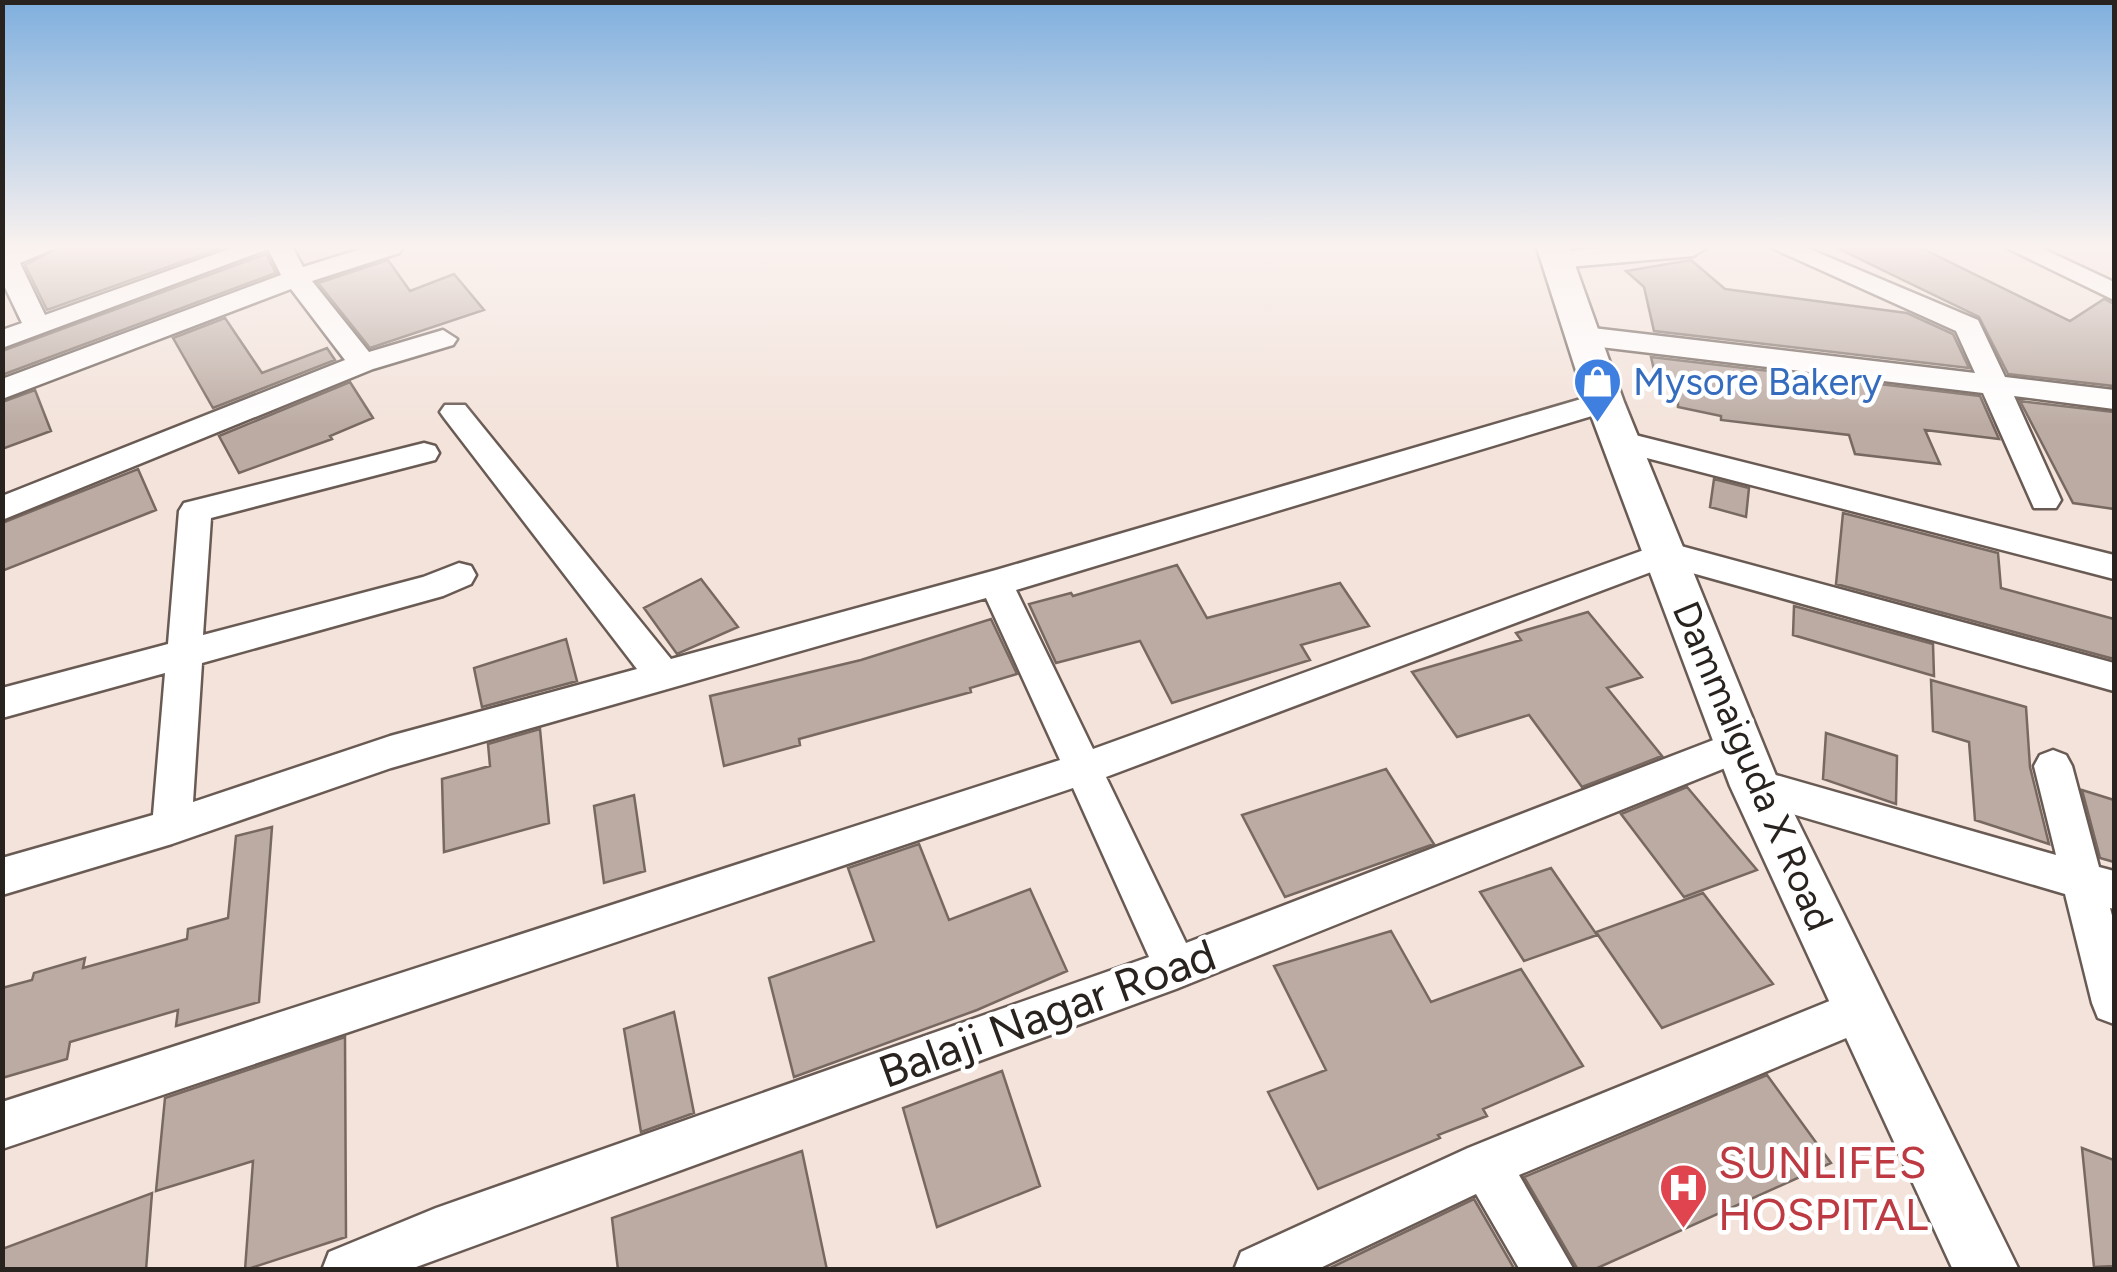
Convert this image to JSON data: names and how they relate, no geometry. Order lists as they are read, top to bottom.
{
  "streets": {
    "street": ["Dammaiguda X Road", "Balaji Nagar Road"]
  },
  "crossings": [
    ["Dammaiguda X Road", "Balaji Nagar Road"]
  ],
  "places": {
    "shop": ["Mysore Bakery"],
    "hospital": ["SUNLIFES HOSPITAL"]
  }
}
